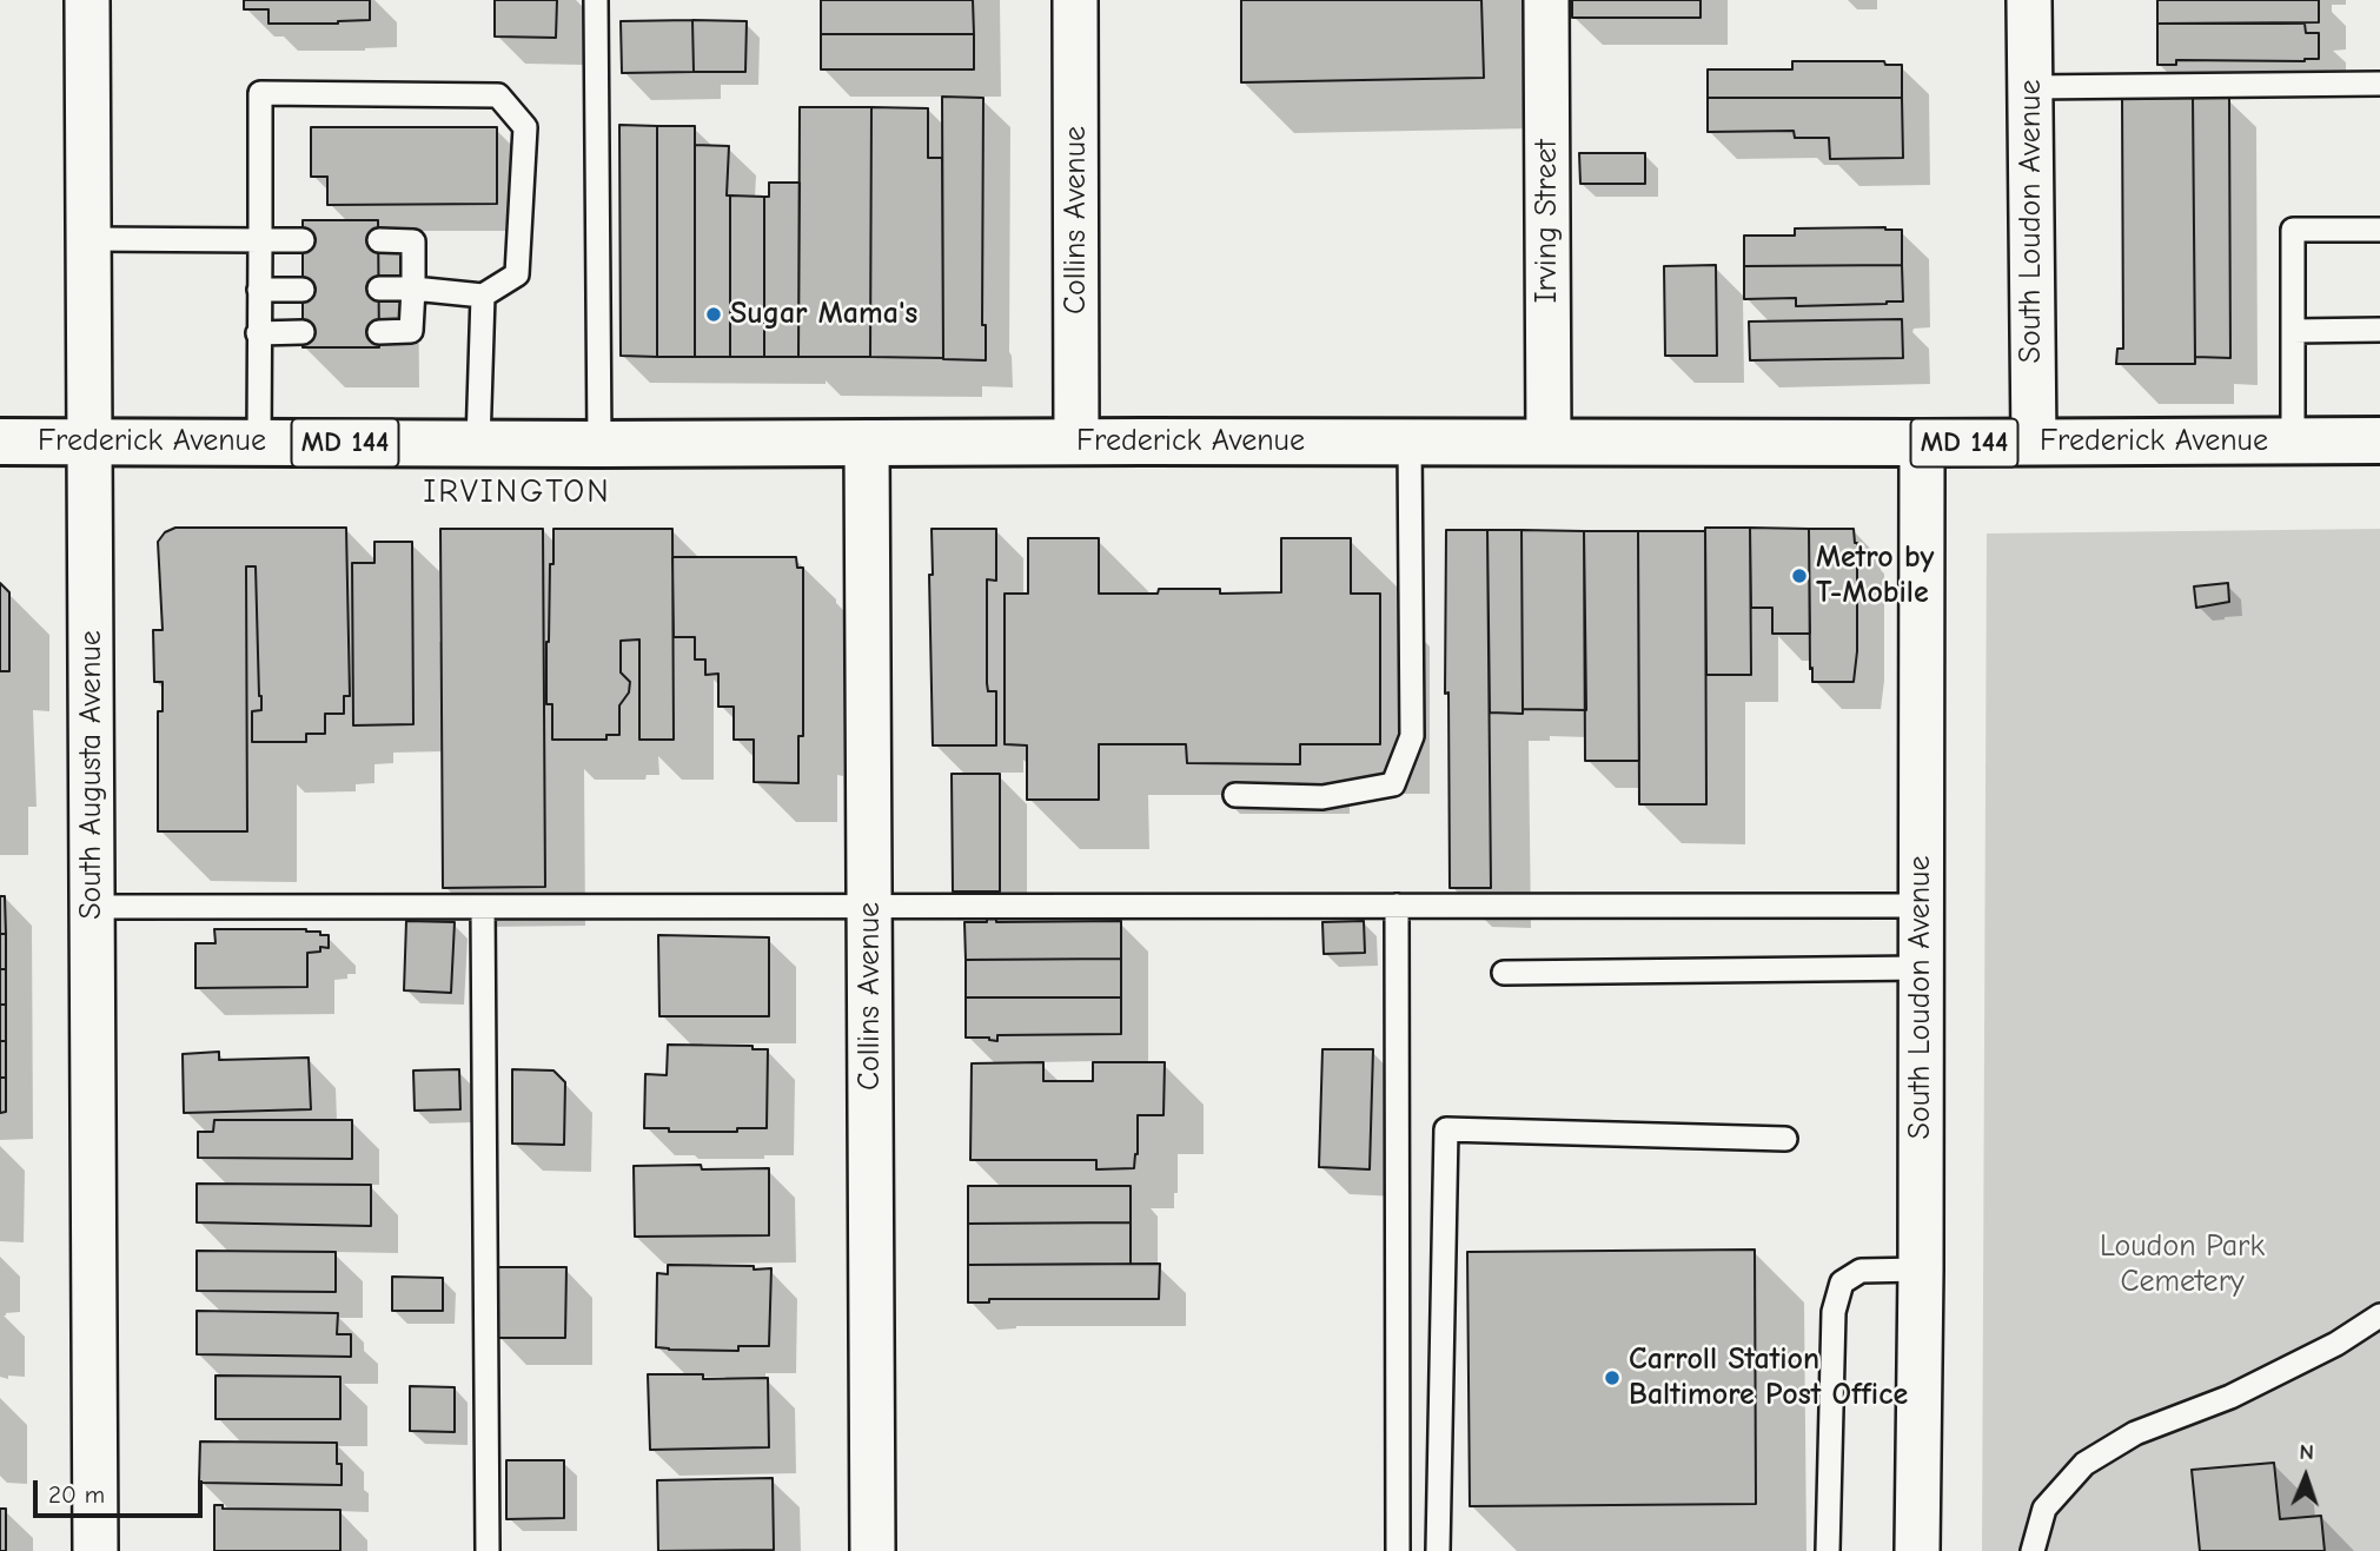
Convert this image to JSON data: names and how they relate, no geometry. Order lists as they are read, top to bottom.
{
  "streets": {
    "main road": ["Frederick Avenue", "MD 144"],
    "street": [
      "Collins Avenue",
      "Irving Street",
      "South Loudon Avenue",
      "South Augusta Avenue"
    ]
  },
  "crossings": [
    ["Collins Avenue", "Frederick Avenue"],
    ["Irving Street", "Frederick Avenue"],
    ["South Loudon Avenue", "Frederick Avenue"],
    ["Frederick Avenue", "South Augusta Avenue"]
  ],
  "districts": ["IRVINGTON"],
  "parks": ["Loudon Park Cemetery"],
  "places": ["Sugar Mama's", "Metro by T-Mobile", "Carroll Station Baltimore Post Office"],
  "scale_bar": "20 m",
  "north": "top"
}
